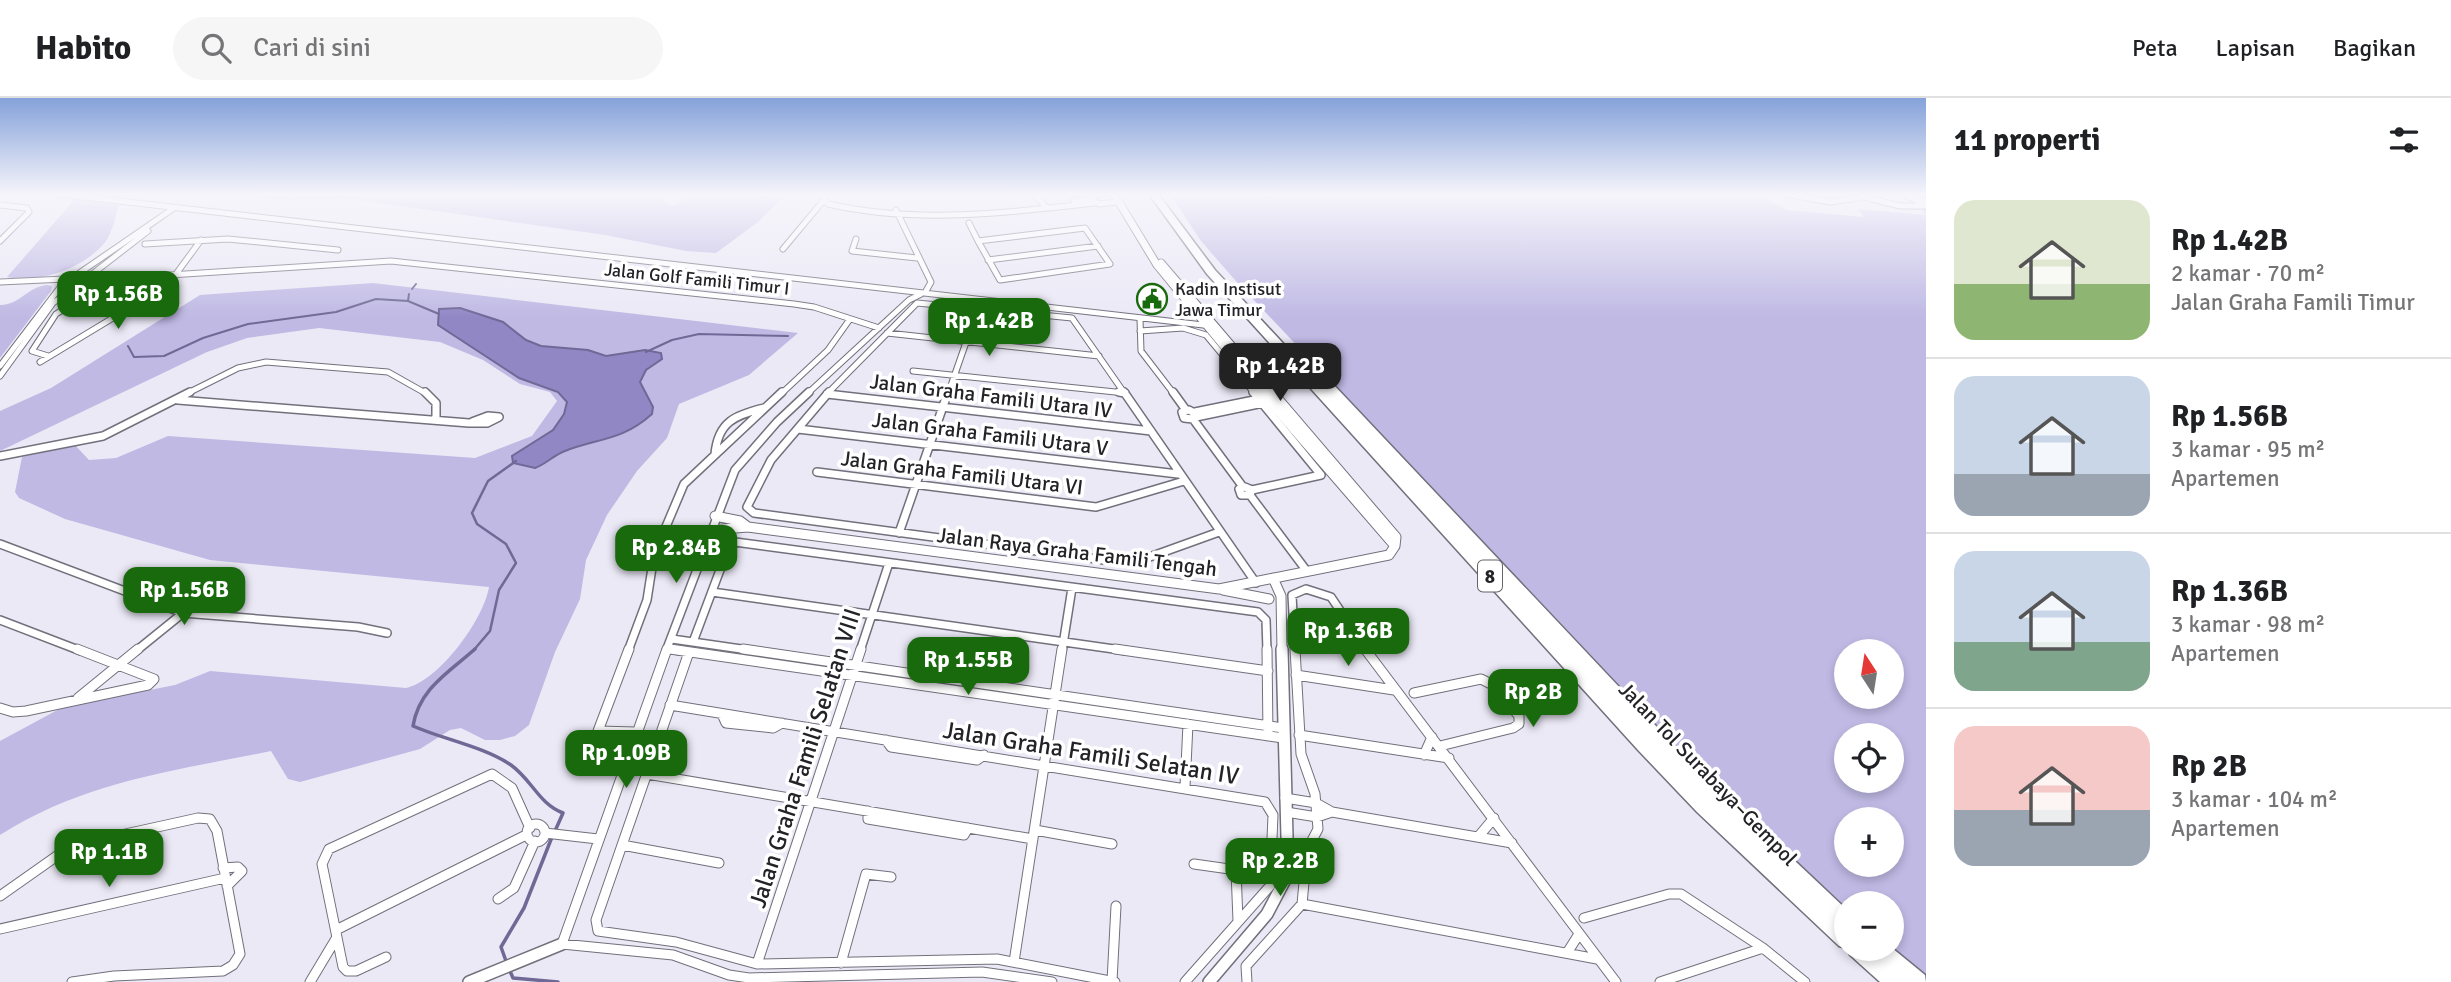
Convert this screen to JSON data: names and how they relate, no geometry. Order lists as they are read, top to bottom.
{
  "streets": {
    "highway": ["8", "Jalan Tol Surabaya–Gempol"],
    "street": [
      "Jalan Golf Famili Timur I",
      "Jalan Graha Famili Utara IV",
      "Jalan Graha Famili Utara V",
      "Jalan Graha Famili Utara VI",
      "Jalan Raya Graha Famili Tengah",
      "Jalan Graha Famili Selatan IV",
      "Jalan Graha Famili Selatan VIII"
    ]
  },
  "crossings": [
    ["Jalan Graha Famili Selatan IV", "Jalan Graha Famili Selatan VIII"]
  ],
  "places": {
    "public building": ["Kadin Instisut Jawa Timur"]
  },
  "north": "top",
  "page": {
    "header": "Habito",
    "search": "Cari di sini",
    "nav": ["Peta", "Lapisan", "Bagikan"],
    "heading": "11 properti",
    "list": [
      {
        "name": "Rp 1.42B",
        "note": "2 kamar · 70 m² · Jalan Graha Famili Timur"
      },
      {
        "name": "Rp 1.56B",
        "note": "3 kamar · 95 m² · Apartemen"
      },
      {
        "name": "Rp 1.36B",
        "note": "3 kamar · 98 m² · Apartemen"
      },
      {
        "name": "Rp 2B",
        "note": "3 kamar · 104 m² · Apartemen"
      }
    ],
    "price": [
      "Rp 1.56B",
      "Rp 1.42B",
      "Rp 1.42B",
      "Rp 2.84B",
      "Rp 1.56B",
      "Rp 1.36B",
      "Rp 1.55B",
      "Rp 2B",
      "Rp 1.09B",
      "Rp 1.1B",
      "Rp 2.2B"
    ],
    "map_buttons": ["+", "−"]
  }
}
